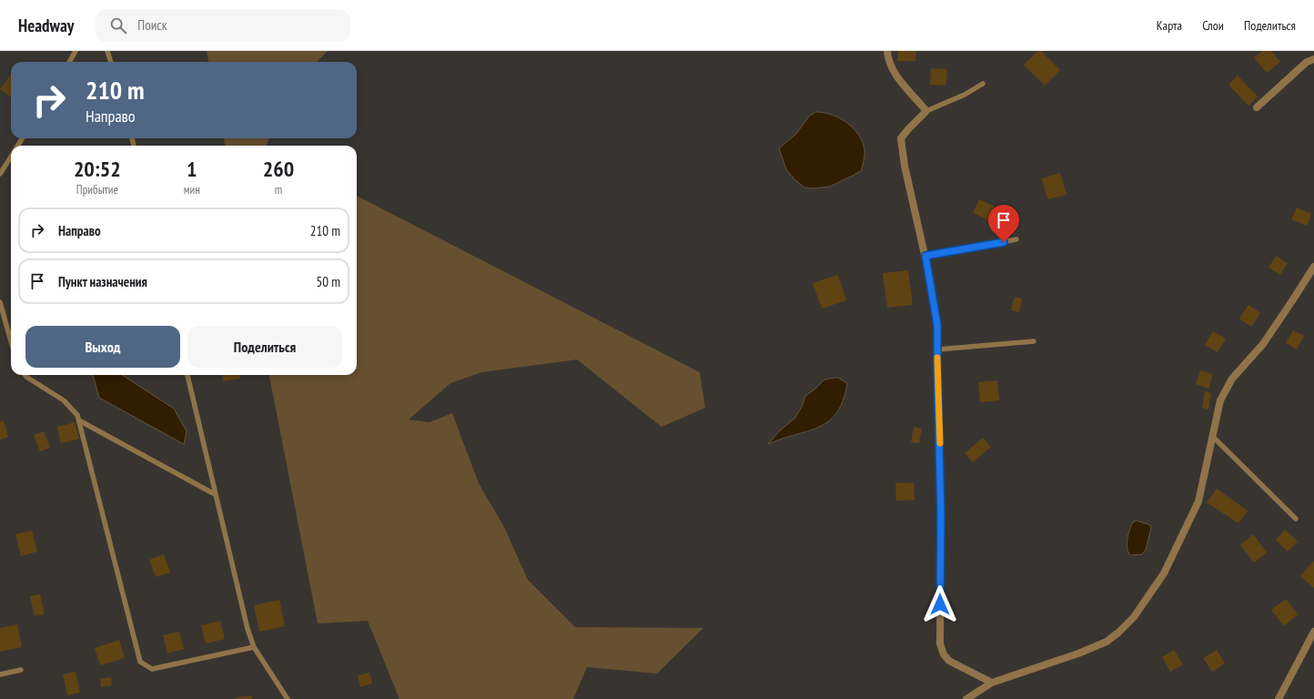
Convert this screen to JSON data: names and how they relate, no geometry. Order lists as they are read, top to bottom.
{
  "page": {
    "header": "Headway",
    "search": "Поиск",
    "nav": ["Карта", "Слои", "Поделиться"],
    "turn": ["210 m", "Направо"],
    "eta": [
      "20:52",
      "Прибытие",
      "1",
      "мин",
      "260",
      "m"
    ],
    "list": [
      {
        "name": "Направо",
        "value": "210 m"
      },
      {
        "name": "Пункт назначения",
        "value": "50 m"
      }
    ],
    "buttons": ["Выход", "Поделиться"]
  }
}
